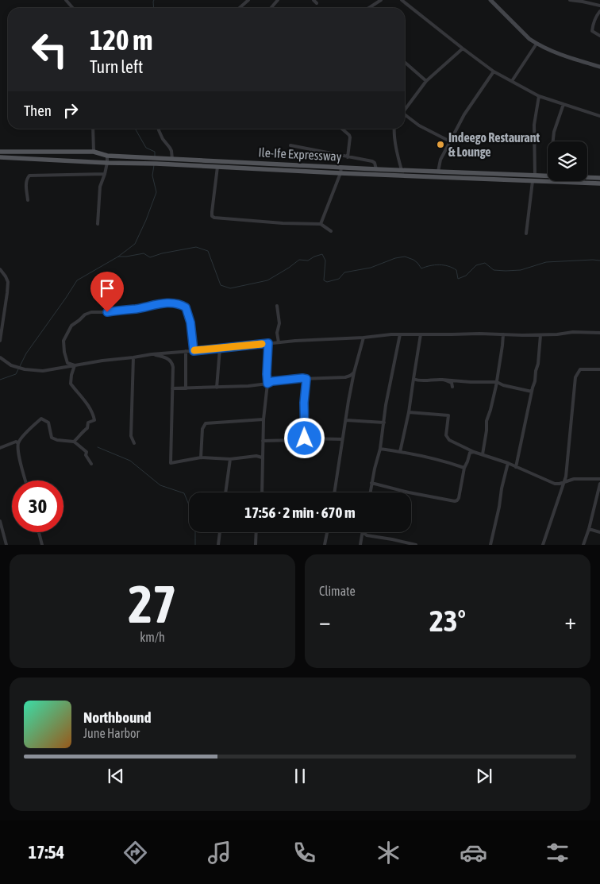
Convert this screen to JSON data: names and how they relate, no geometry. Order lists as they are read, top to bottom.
{
  "streets": {
    "main road": ["Ile-Ife Expressway"]
  },
  "places": ["Indeego Restaurant & Lounge"],
  "page": {
    "turn": ["120 m", "Turn left"],
    "then": "Then",
    "limit": "30",
    "trip": "17:56 · 2 min · 670 m",
    "tile": [
      ["27", "km/h"],
      "Climate"
    ],
    "heat": ["−", "23°", "+"],
    "song": ["Northbound", "June Harbor"],
    "tabs": "17:54"
  }
}
